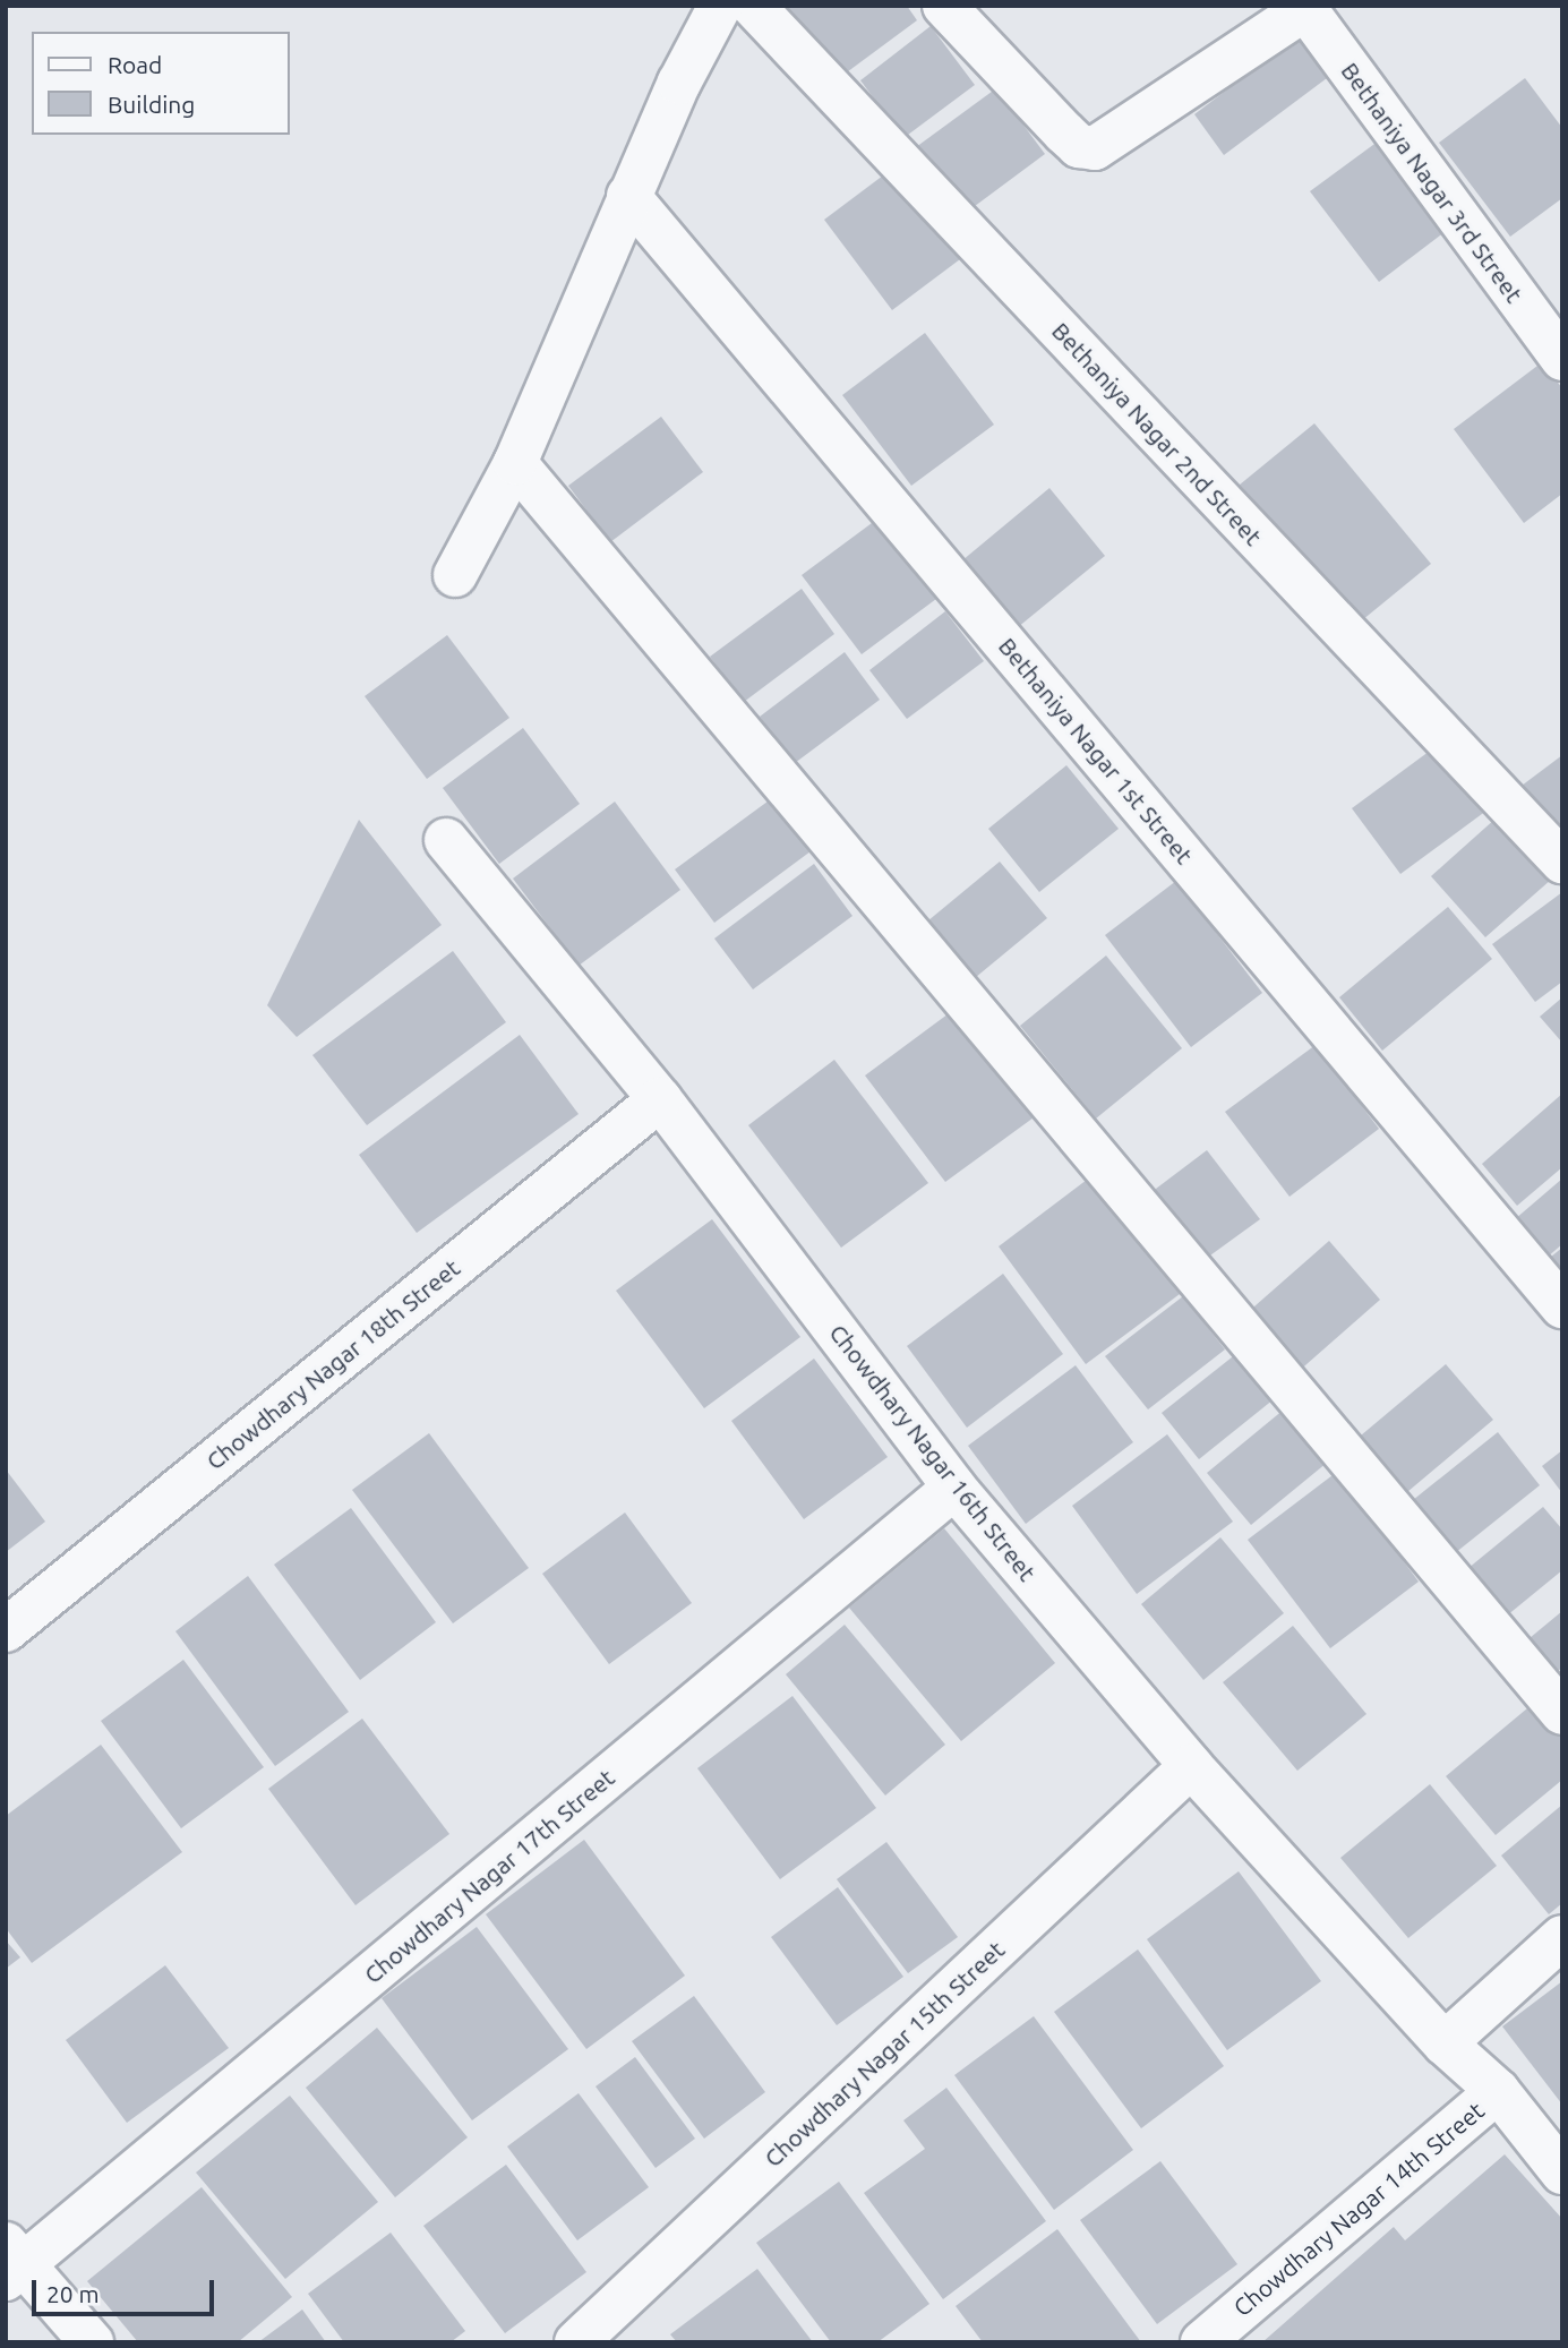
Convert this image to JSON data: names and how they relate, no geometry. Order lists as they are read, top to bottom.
{
  "streets": {
    "street": [
      "Bethaniya Nagar 3rd Street",
      "Bethaniya Nagar 2nd Street",
      "Bethaniya Nagar 1st Street",
      "Chowdhary Nagar 18th Street",
      "Chowdhary Nagar 16th Street",
      "Chowdhary Nagar 17th Street",
      "Chowdhary Nagar 15th Street",
      "Chowdhary Nagar 14th Street"
    ]
  },
  "crossings": [
    ["Chowdhary Nagar 18th Street", "Chowdhary Nagar 16th Street"],
    ["Chowdhary Nagar 16th Street", "Chowdhary Nagar 17th Street"],
    ["Chowdhary Nagar 16th Street", "Chowdhary Nagar 15th Street"],
    ["Chowdhary Nagar 16th Street", "Chowdhary Nagar 14th Street"]
  ],
  "legend": ["Road", "Building"],
  "scale_bar": "20 m"
}
